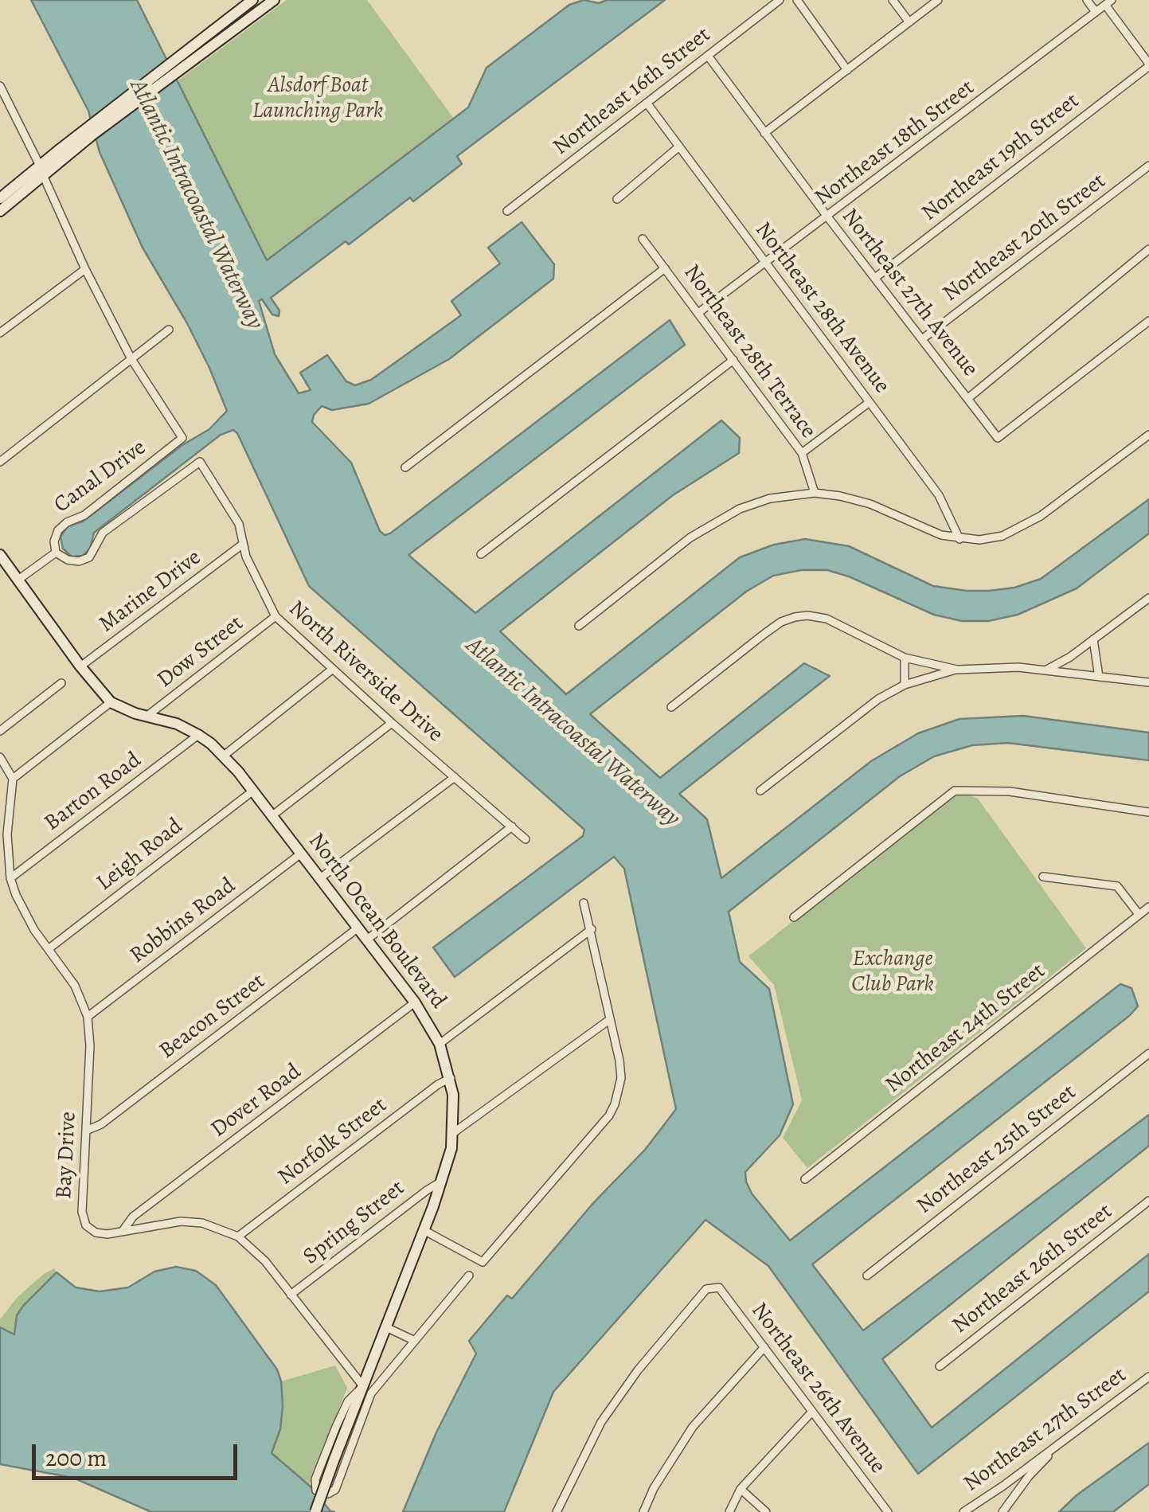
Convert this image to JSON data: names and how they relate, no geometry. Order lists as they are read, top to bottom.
{
  "streets": {
    "main road": ["North Ocean Boulevard"],
    "street": [
      "Northeast 16th Street",
      "Northeast 18th Street",
      "Northeast 19th Street",
      "Northeast 20th Street",
      "Northeast 27th Avenue",
      "Northeast 28th Avenue",
      "Northeast 28th Terrace",
      "Canal Drive",
      "Marine Drive",
      "Dow Street",
      "North Riverside Drive",
      "Barton Road",
      "Leigh Road",
      "Robbins Road",
      "Beacon Street",
      "Northeast 24th Street",
      "Dover Road",
      "Norfolk Street",
      "Northeast 25th Street",
      "Bay Drive",
      "Spring Street",
      "Northeast 26th Street",
      "Northeast 26th Avenue",
      "Northeast 27th Street"
    ]
  },
  "crossings": [
    ["Northeast 16th Street", "Northeast 27th Avenue"],
    ["Northeast 16th Street", "Northeast 28th Avenue"],
    ["Northeast 18th Street", "Northeast 27th Avenue"],
    ["Northeast 18th Street", "Northeast 28th Avenue"],
    ["Northeast 18th Street", "Northeast 28th Terrace"],
    ["Northeast 19th Street", "Northeast 27th Avenue"],
    ["Northeast 20th Street", "Northeast 27th Avenue"],
    ["Canal Drive", "North Riverside Drive"],
    ["Marine Drive", "North Riverside Drive"],
    ["Dow Street", "North Riverside Drive"],
    ["Dow Street", "North Ocean Boulevard"],
    ["Barton Road", "North Ocean Boulevard"],
    ["Barton Road", "Bay Drive"],
    ["Leigh Road", "North Ocean Boulevard"],
    ["Leigh Road", "Bay Drive"],
    ["Robbins Road", "North Ocean Boulevard"],
    ["Robbins Road", "Bay Drive"],
    ["North Ocean Boulevard", "Beacon Street"],
    ["North Ocean Boulevard", "Dover Road"],
    ["North Ocean Boulevard", "Norfolk Street"],
    ["North Ocean Boulevard", "Bay Drive"],
    ["North Ocean Boulevard", "Spring Street"],
    ["Beacon Street", "Bay Drive"],
    ["Dover Road", "Bay Drive"],
    ["Norfolk Street", "Bay Drive"],
    ["Bay Drive", "Spring Street"]
  ],
  "water": ["Atlantic Intracoastal Waterway"],
  "parks": ["Alsdorf Boat Launching Park", "Exchange Club Park"],
  "scale_bar": "200 m"
}
